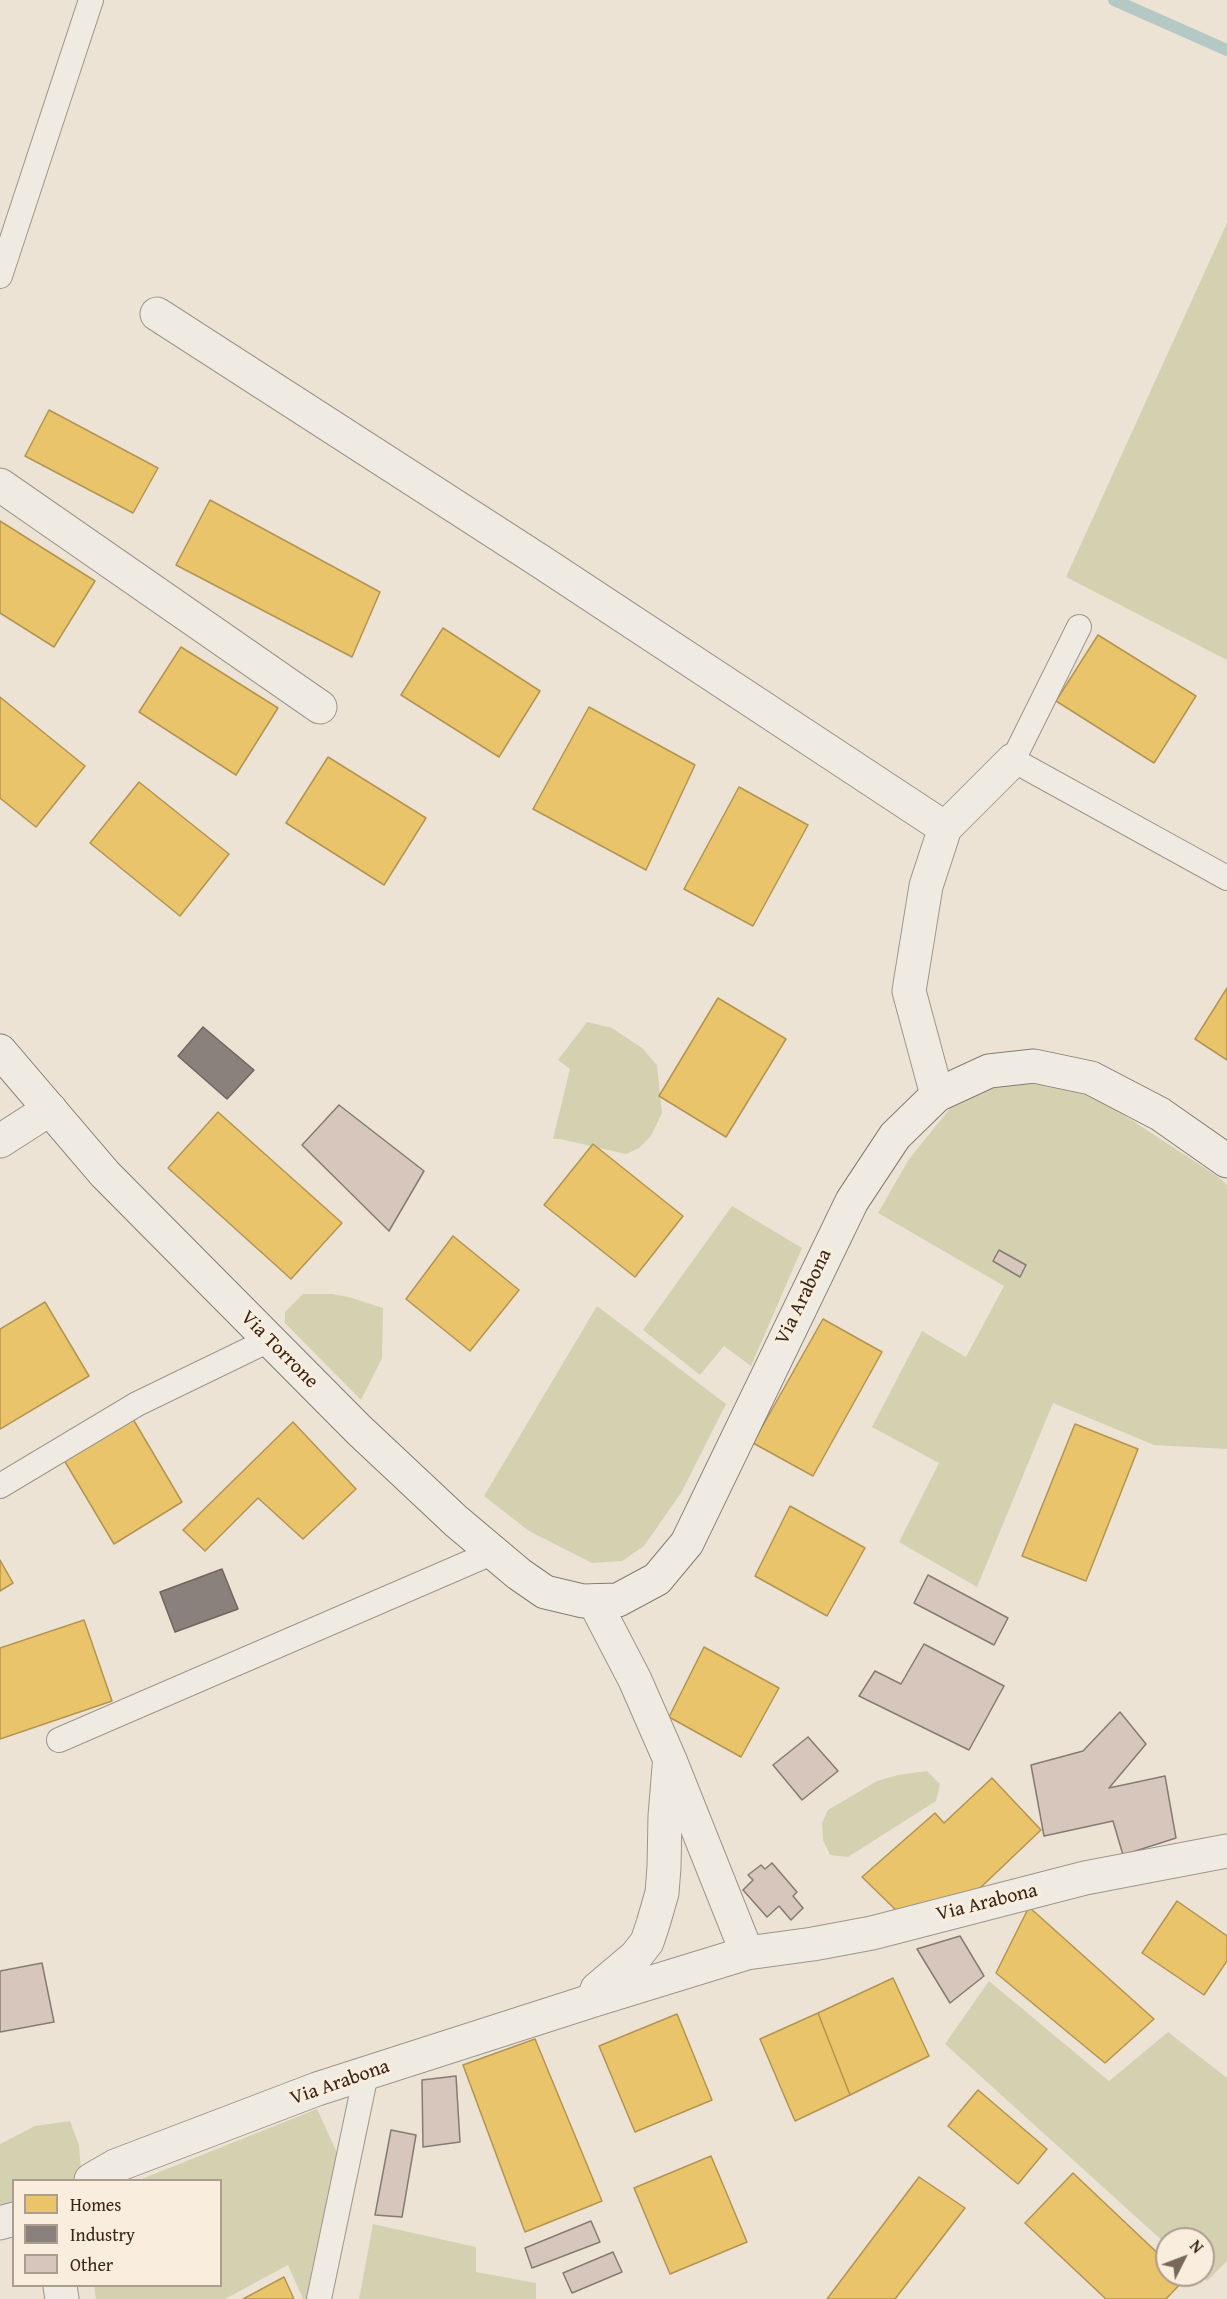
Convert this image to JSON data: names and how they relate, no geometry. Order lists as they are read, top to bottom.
{
  "streets": {
    "street": ["Via Arabona", "Via Torrone"]
  },
  "crossings": [
    ["Via Arabona", "Via Torrone"]
  ],
  "legend": ["Homes", "Industry", "Other"],
  "north": "top right"
}
